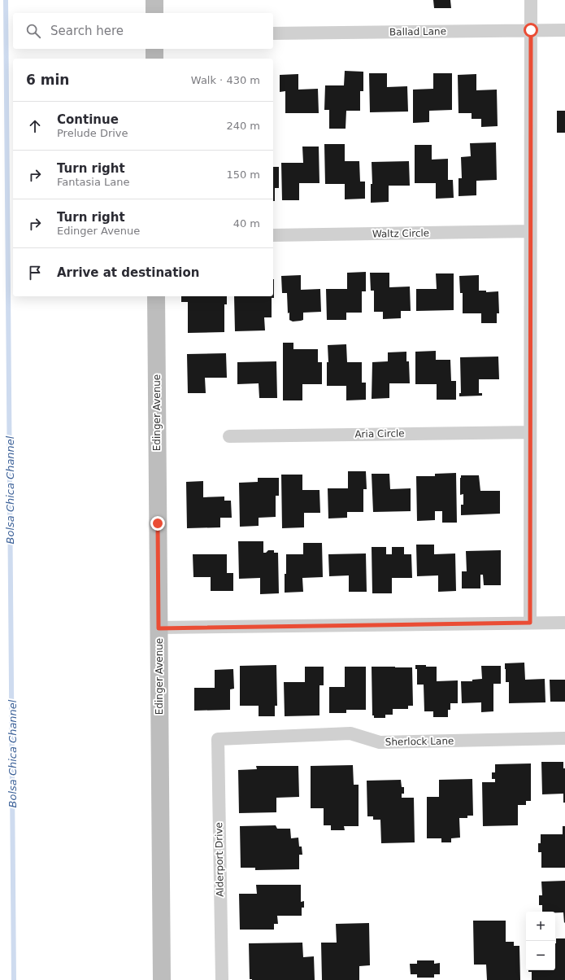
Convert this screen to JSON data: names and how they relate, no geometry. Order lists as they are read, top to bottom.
{
  "streets": {
    "main road": ["Edinger Avenue"],
    "street": [
      "Ballad Lane",
      "Waltz Circle",
      "Aria Circle",
      "Sherlock Lane",
      "Alderport Drive"
    ]
  },
  "crossings": [
    ["Sherlock Lane", "Alderport Drive"]
  ],
  "water": ["Bolsa Chica Channel"],
  "page": {
    "search": "Search here",
    "heading": ["6 min", "Walk · 430 m"],
    "list": [
      ["Continue", "Prelude Drive", "240 m"],
      ["Turn right", "Fantasia Lane", "150 m"],
      ["Turn right", "Edinger Avenue", "40 m"],
      "Arrive at destination"
    ],
    "map_buttons": ["+", "−"]
  }
}
